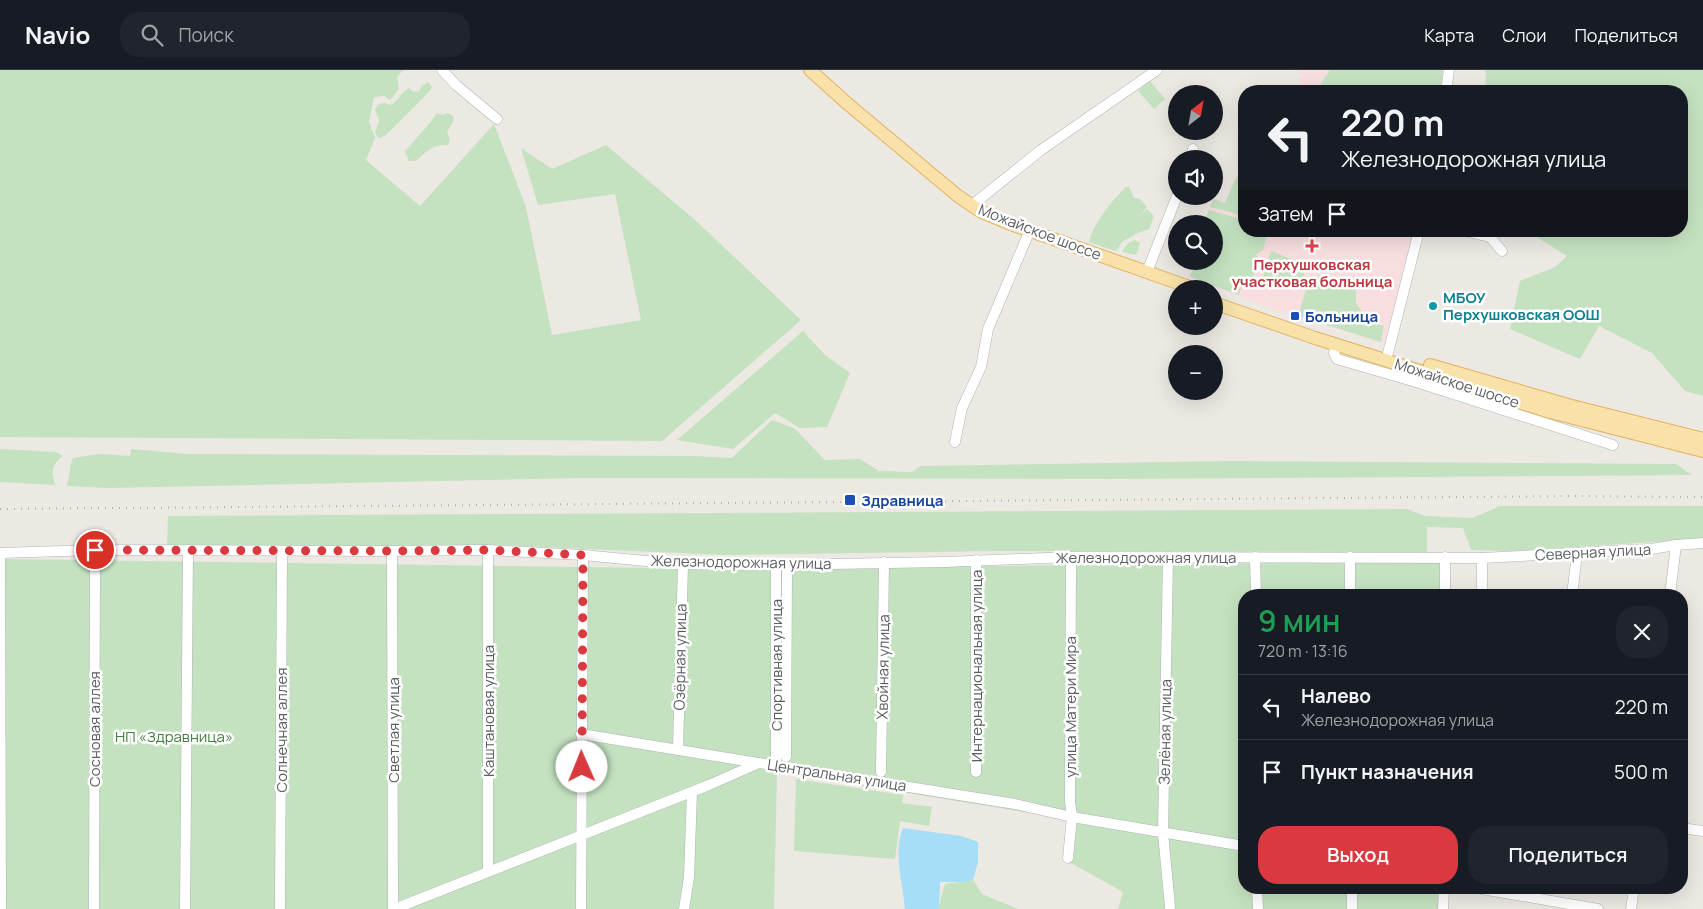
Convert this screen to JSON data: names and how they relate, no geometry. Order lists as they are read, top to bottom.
{
  "streets": {
    "main road": ["Можайское шоссе"],
    "street": [
      "Северная улица",
      "Железнодорожная улица",
      "Озёрная улица",
      "Спортивная улица",
      "Интернациональная улица",
      "Хвойная улица",
      "улица Матери Мира",
      "Каштановая улица",
      "Сосновая аллея",
      "Солнечная аллея",
      "Светлая улица",
      "Зелёная улица",
      "Центральная улица"
    ]
  },
  "crossings": [
    ["Северная улица", "Железнодорожная улица"],
    ["Железнодорожная улица", "Озёрная улица"],
    ["Железнодорожная улица", "Спортивная улица"],
    ["Железнодорожная улица", "Интернациональная улица"],
    ["Железнодорожная улица", "Хвойная улица"],
    ["Железнодорожная улица", "улица Матери Мира"],
    ["Железнодорожная улица", "Каштановая улица"],
    ["Железнодорожная улица", "Сосновая аллея"],
    ["Железнодорожная улица", "Солнечная аллея"],
    ["Железнодорожная улица", "Светлая улица"],
    ["Железнодорожная улица", "Зелёная улица"],
    ["Спортивная улица", "Центральная улица"],
    ["улица Матери Мира", "Центральная улица"],
    ["Каштановая улица", "Центральная улица"],
    ["Светлая улица", "Центральная улица"],
    ["Зелёная улица", "Центральная улица"]
  ],
  "parks": ["НП «Здравница»"],
  "places": {
    "health": ["Перхушковская участковая больница"],
    "other": ["МБОУ Перхушковская ООШ"],
    "transit": ["Больница", "Здравница"]
  },
  "north": "top right",
  "page": {
    "header": "Navio",
    "search": "Поиск",
    "nav": ["Карта", "Слои", "Поделиться"],
    "map_buttons": ["+", "−"],
    "turn": ["220 m", "Железнодорожная улица"],
    "then": "Затем",
    "heading": ["9 мин", "720 m · 13:16"],
    "list": [
      {
        "name": "Налево",
        "note": "Железнодорожная улица",
        "value": "220 m"
      },
      {
        "name": "Пункт назначения",
        "value": "500 m"
      }
    ],
    "buttons": ["Выход", "Поделиться"]
  }
}
